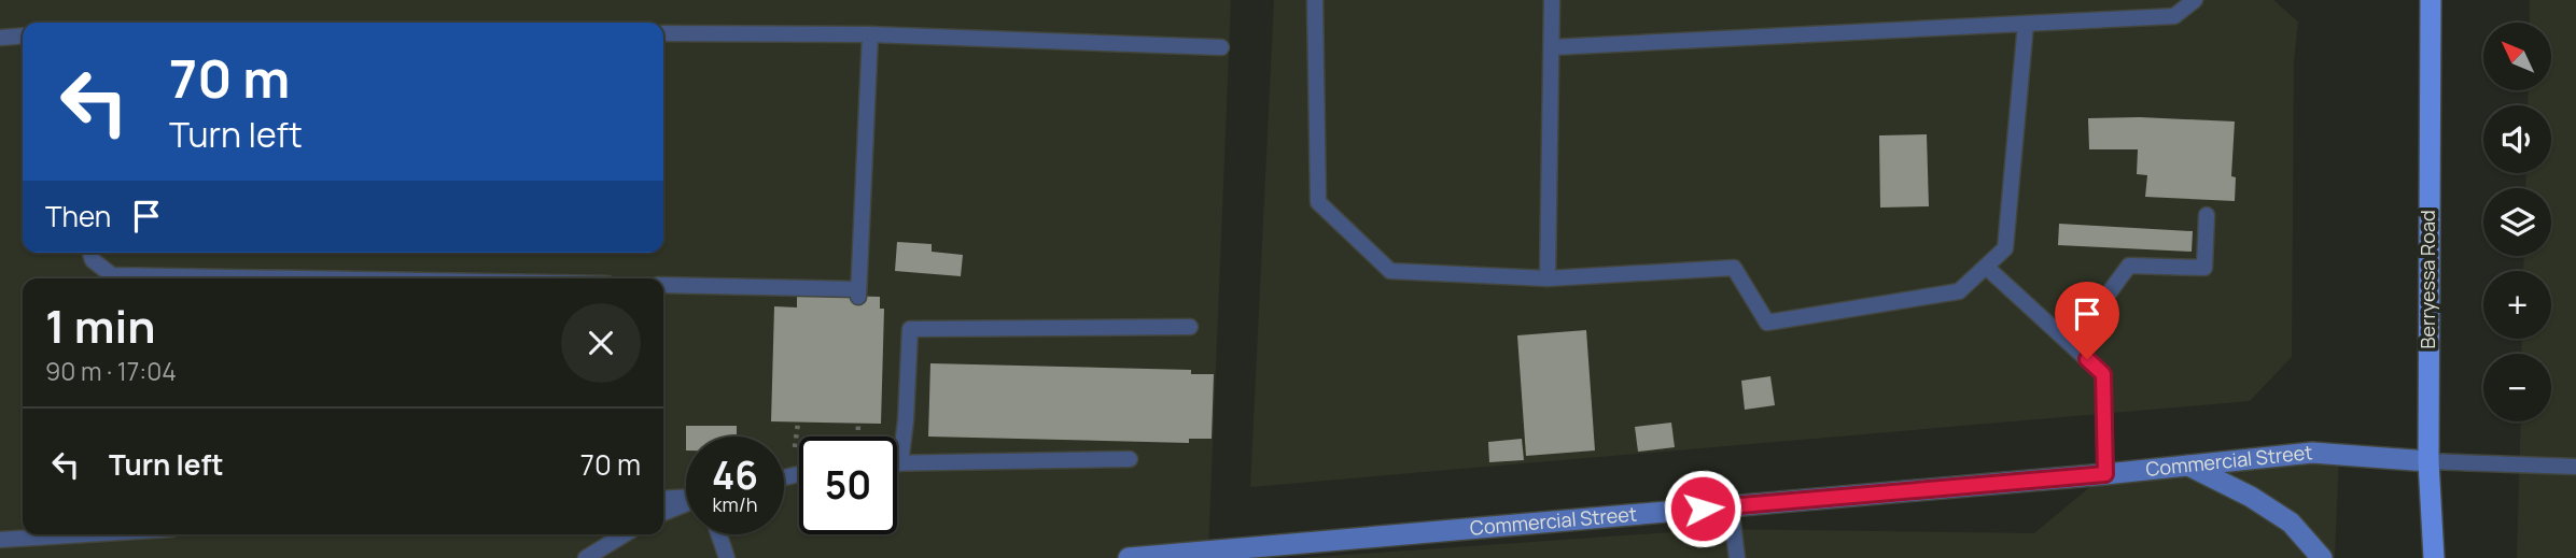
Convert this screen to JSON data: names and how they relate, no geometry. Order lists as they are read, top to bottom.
{
  "streets": {
    "main road": ["Berryessa Road", "Commercial Street"]
  },
  "crossings": [
    ["Berryessa Road", "Commercial Street"]
  ],
  "north": "top left",
  "page": {
    "map_buttons": ["+", "−"],
    "turn": ["70 m", "Turn left"],
    "then": "Then",
    "heading": ["1 min", "90 m · 17:04"],
    "list": [
      {
        "name": "Turn left",
        "value": "70 m"
      }
    ],
    "speed": "46 km/h",
    "limit": "50"
  }
}
